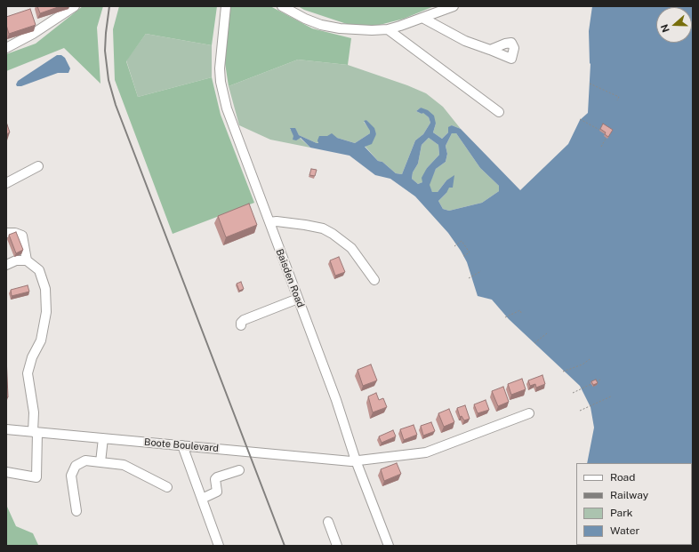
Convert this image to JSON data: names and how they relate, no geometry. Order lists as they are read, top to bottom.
{
  "streets": {
    "street": ["Baisden Road", "Boote Boulevard"]
  },
  "crossings": [
    ["Baisden Road", "Boote Boulevard"]
  ],
  "legend": [
    "Road",
    "Railway",
    "Park",
    "Water"
  ],
  "north": "left"
}
